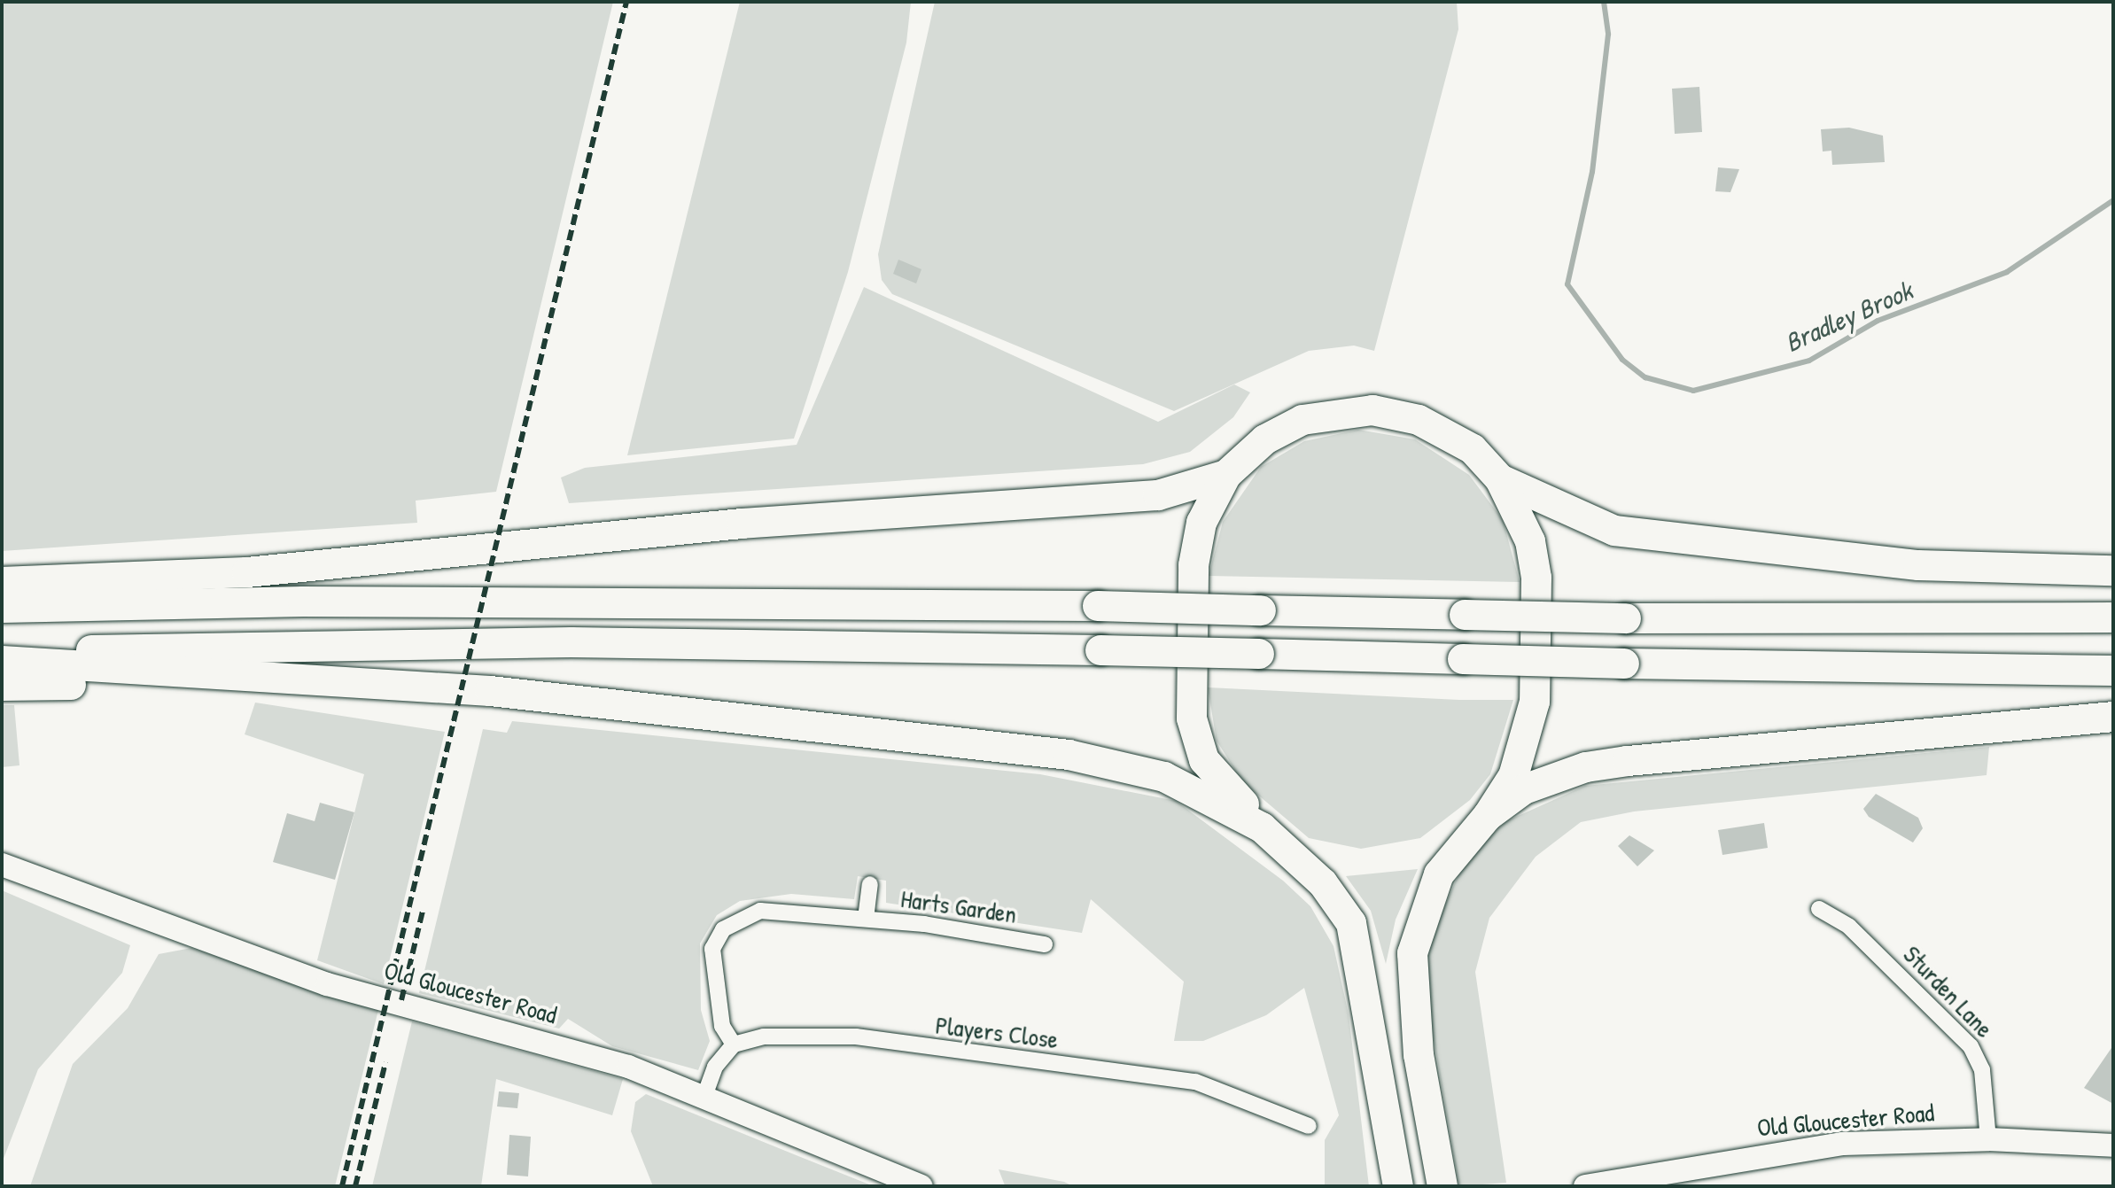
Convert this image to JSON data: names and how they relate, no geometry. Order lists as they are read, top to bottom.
{
  "streets": {
    "main road": ["Old Gloucester Road"],
    "street": ["Harts Garden", "Sturden Lane", "Players Close"]
  },
  "crossings": [
    ["Harts Garden", "Players Close"],
    ["Sturden Lane", "Old Gloucester Road"]
  ],
  "water": ["Bradley Brook"]
}
